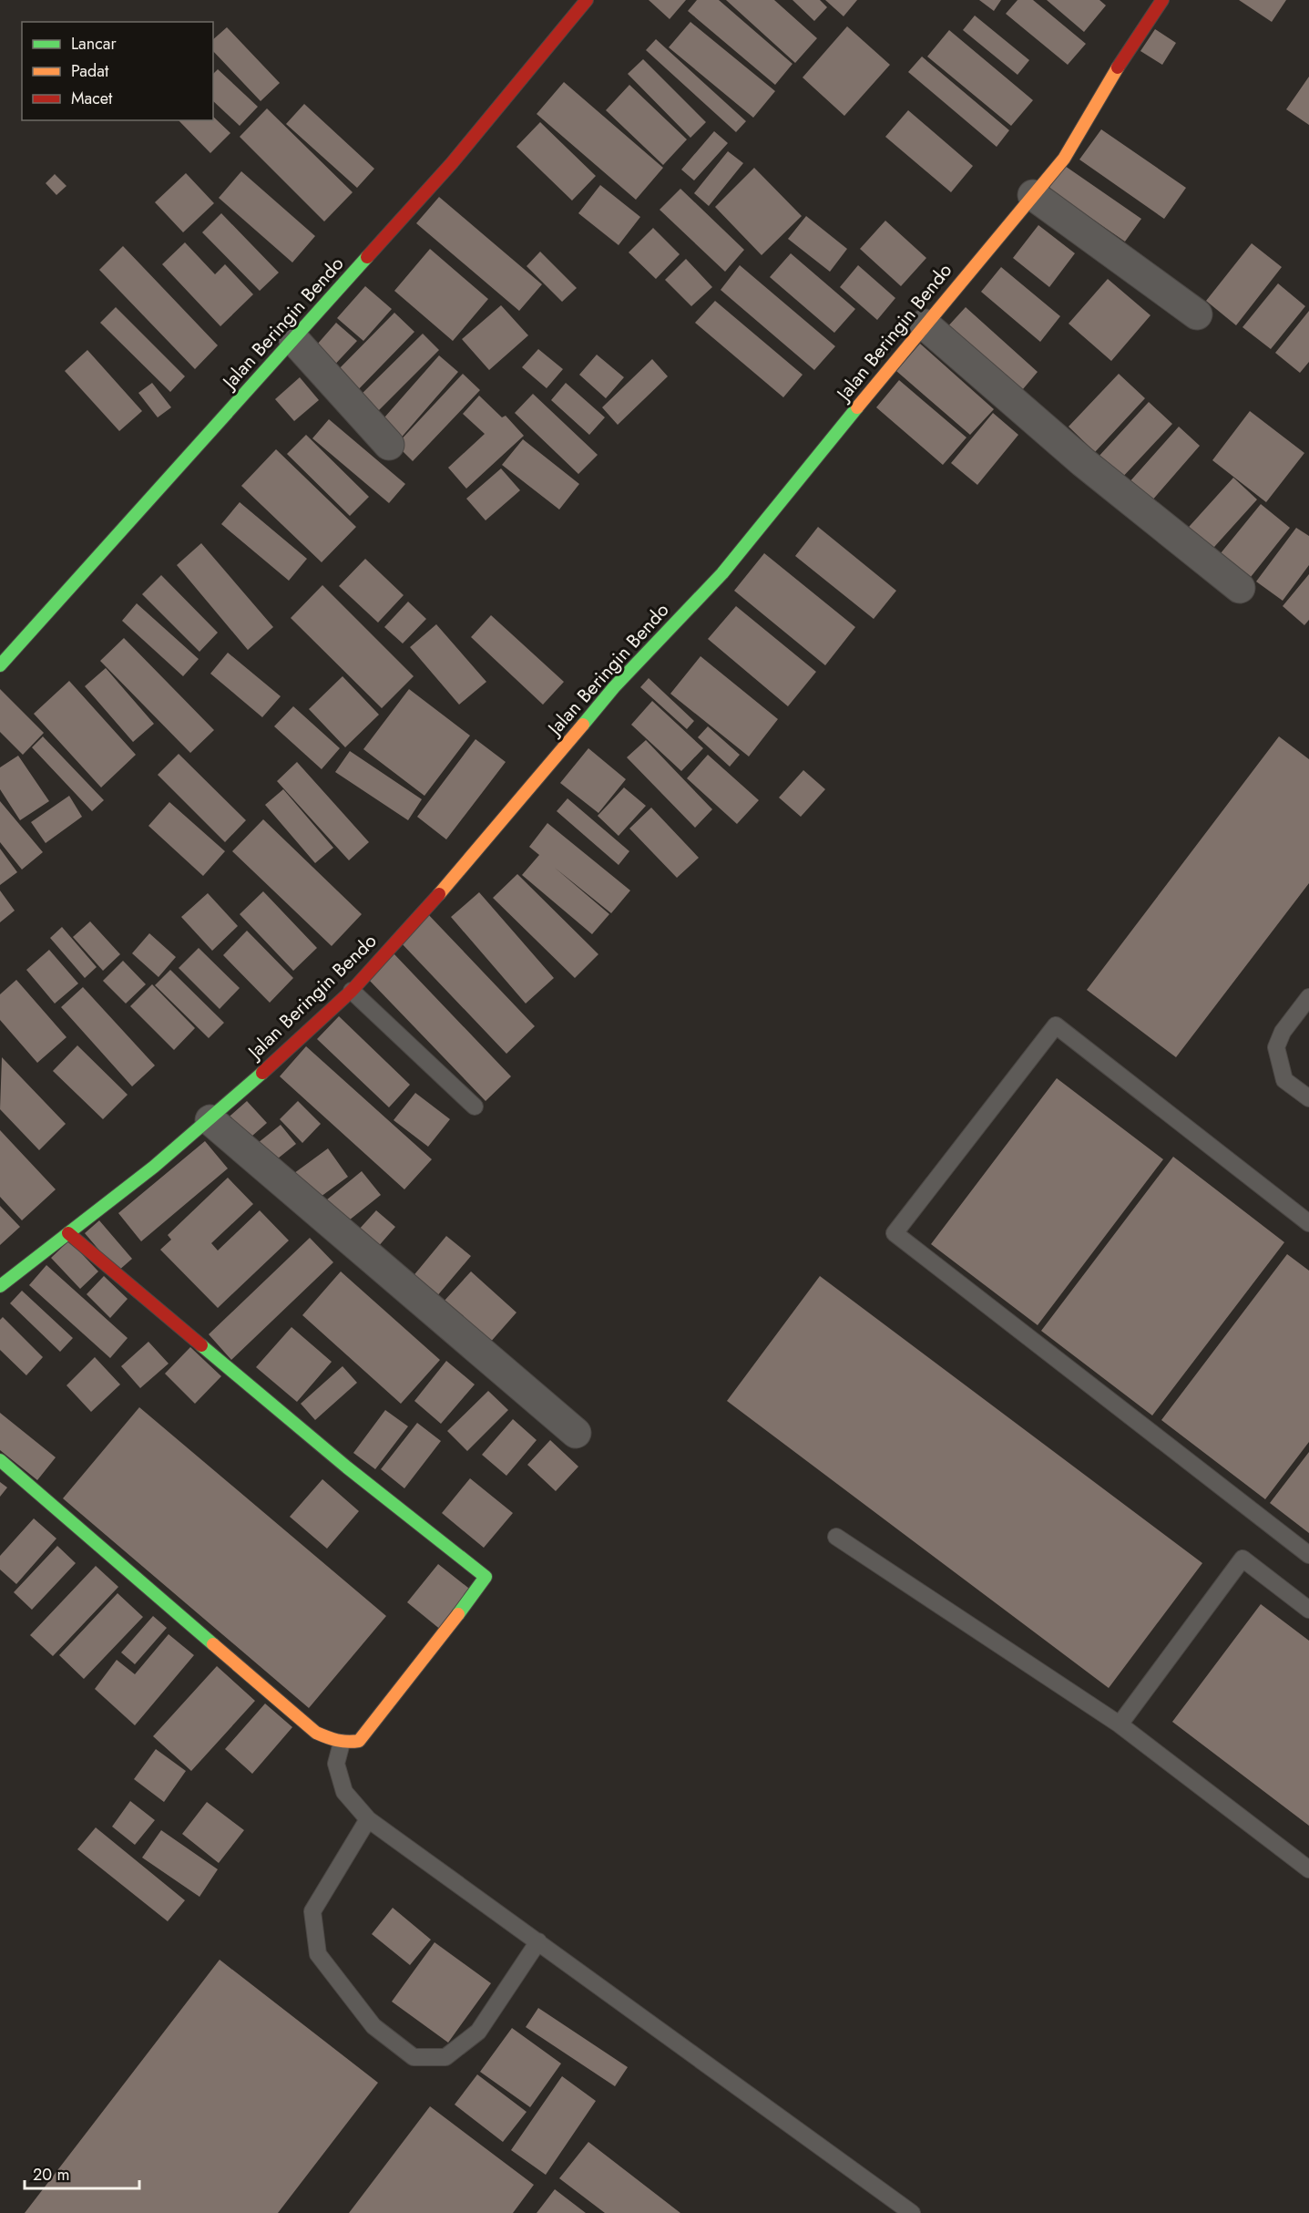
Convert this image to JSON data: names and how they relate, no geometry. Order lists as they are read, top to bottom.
{
  "streets": {
    "street": ["Jalan Beringin Bendo"]
  },
  "legend": ["Lancar", "Padat", "Macet"],
  "scale_bar": "20 m"
}
